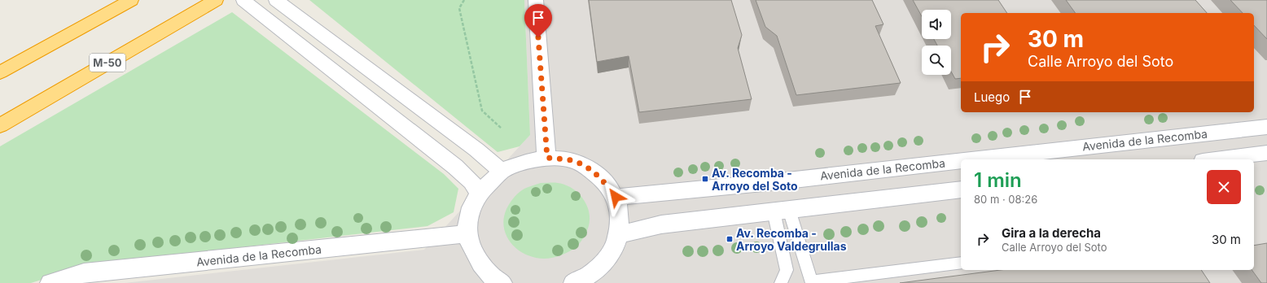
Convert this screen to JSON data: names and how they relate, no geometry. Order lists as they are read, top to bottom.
{
  "streets": {
    "highway": ["M-50"],
    "street": ["Avenida de la Recomba"]
  },
  "places": {
    "transit": ["Av. Recomba - Arroyo del Soto", "Av. Recomba - Arroyo Valdegrullas"]
  },
  "page": {
    "turn": ["30 m", "Calle Arroyo del Soto"],
    "then": "Luego",
    "heading": ["1 min", "80 m · 08:26"],
    "list": [
      {
        "name": "Gira a la derecha",
        "note": "Calle Arroyo del Soto",
        "value": "30 m"
      }
    ]
  }
}
